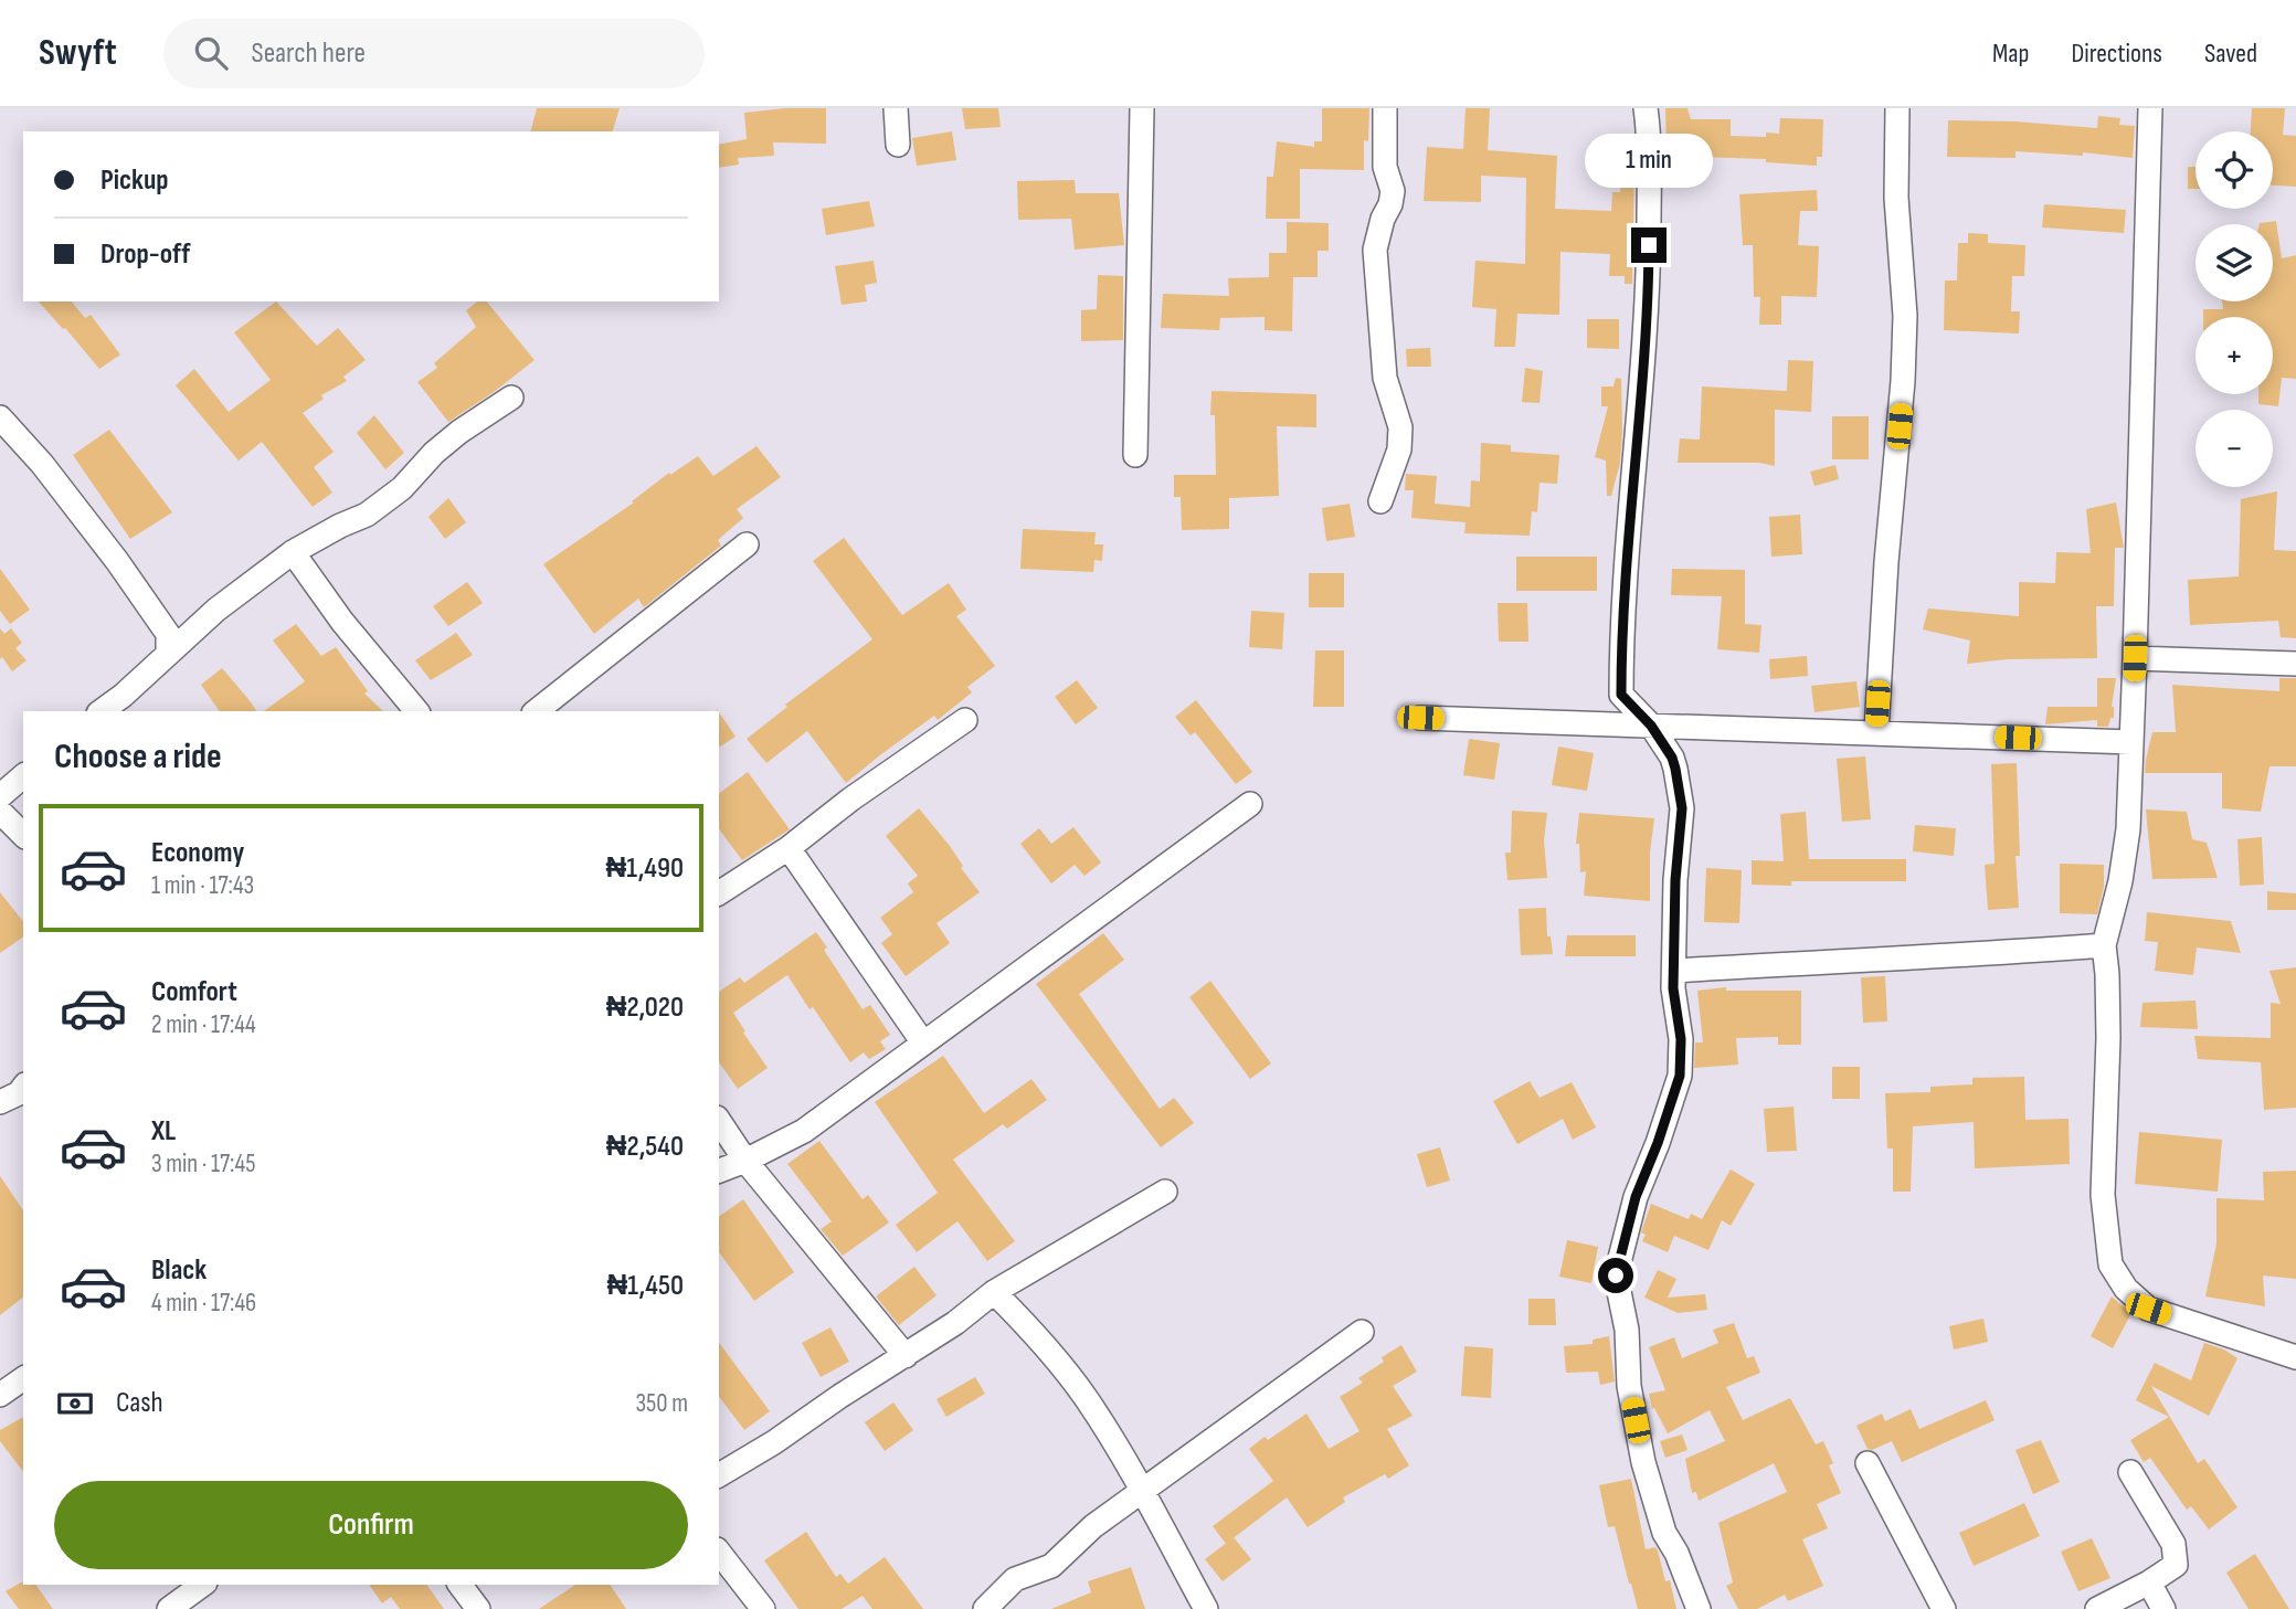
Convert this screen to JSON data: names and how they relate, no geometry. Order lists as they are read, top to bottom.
{
  "page": {
    "header": "Swyft",
    "search": "Search here",
    "nav": ["Map", "Directions", "Saved"],
    "map_buttons": ["+", "−"],
    "banner": ["Pickup", "Drop-off"],
    "bubble": "1 min",
    "heading": "Choose a ride",
    "list": [
      {
        "name": "Economy",
        "note": "1 min · 17:43",
        "value": "₦1,490"
      },
      {
        "name": "Comfort",
        "note": "2 min · 17:44",
        "value": "₦2,020"
      },
      {
        "name": "XL",
        "note": "3 min · 17:45",
        "value": "₦2,540"
      },
      {
        "name": "Black",
        "note": "4 min · 17:46",
        "value": "₦1,450"
      }
    ],
    "pay": ["Cash", "350 m"],
    "buttons": "Confirm"
  }
}
